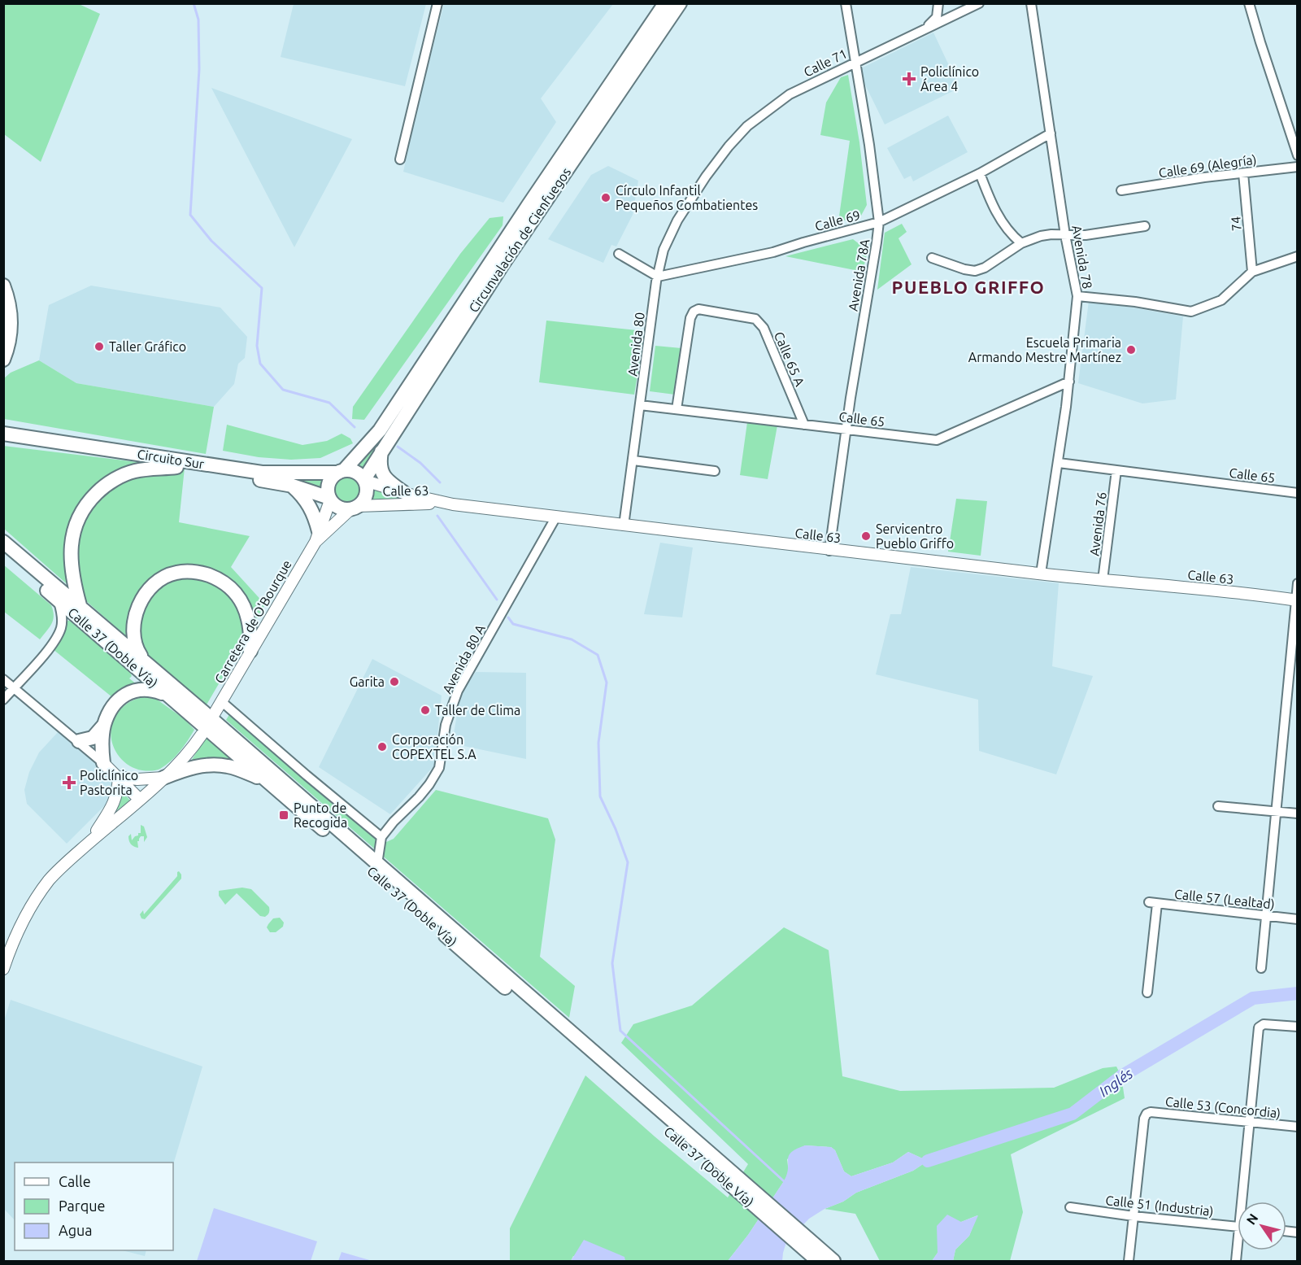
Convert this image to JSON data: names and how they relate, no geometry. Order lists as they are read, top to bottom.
{
  "streets": {
    "highway": ["Circunvalación de Cienfuegos", "Circuito Sur", "Calle 37 (Doble Vía)"],
    "main road": ["Calle 63", "Carretera de O'Bourque"],
    "street": [
      "Calle 71",
      "Calle 69 (Alegría)",
      "Calle 69",
      "74",
      "Avenida 78",
      "Avenida 78A",
      "Avenida 80",
      "Calle 65 A",
      "Calle 65",
      "Avenida 76",
      "Avenida 80 A",
      "Calle 57 (Lealtad)",
      "Calle 53 (Concordia)",
      "Calle 51 (Industria)"
    ]
  },
  "crossings": [
    ["Calle 71", "Avenida 78A"],
    ["Calle 71", "Avenida 80"],
    ["Calle 69 (Alegría)", "74"],
    ["Calle 69", "Avenida 78"],
    ["Calle 69", "Avenida 78A"],
    ["Calle 69", "Avenida 80"],
    ["Circunvalación de Cienfuegos", "Circuito Sur"],
    ["Circunvalación de Cienfuegos", "Calle 63"],
    ["Circunvalación de Cienfuegos", "Carretera de O'Bourque"],
    ["Avenida 78", "Calle 65"],
    ["Avenida 78", "Calle 63"],
    ["Avenida 78A", "Calle 65"],
    ["Avenida 78A", "Calle 63"],
    ["Avenida 80", "Calle 65"],
    ["Avenida 80", "Calle 63"],
    ["Calle 65 A", "Calle 65"],
    ["Calle 65", "Avenida 76"],
    ["Circuito Sur", "Calle 63"],
    ["Circuito Sur", "Carretera de O'Bourque"],
    ["Calle 63", "Avenida 76"],
    ["Calle 63", "Carretera de O'Bourque"],
    ["Calle 63", "Avenida 80 A"],
    ["Calle 53 (Concordia)", "Calle 51 (Industria)"]
  ],
  "districts": ["PUEBLO GRIFFO"],
  "water": ["Inglés"],
  "places": {
    "health": ["Policlínico Área 4", "Policlínico Pastorita"],
    "other": [
      "Círculo Infantil Pequeños Combatientes",
      "Taller Gráfico",
      "Escuela Primaria Armando Mestre Martínez",
      "Servicentro Pueblo Griffo",
      "Garita",
      "Taller de Clima",
      "Corporación COPEXTEL S.A"
    ],
    "transit": ["Punto de Recogida"]
  },
  "legend": ["Calle", "Parque", "Agua"],
  "north": "top left"
}
